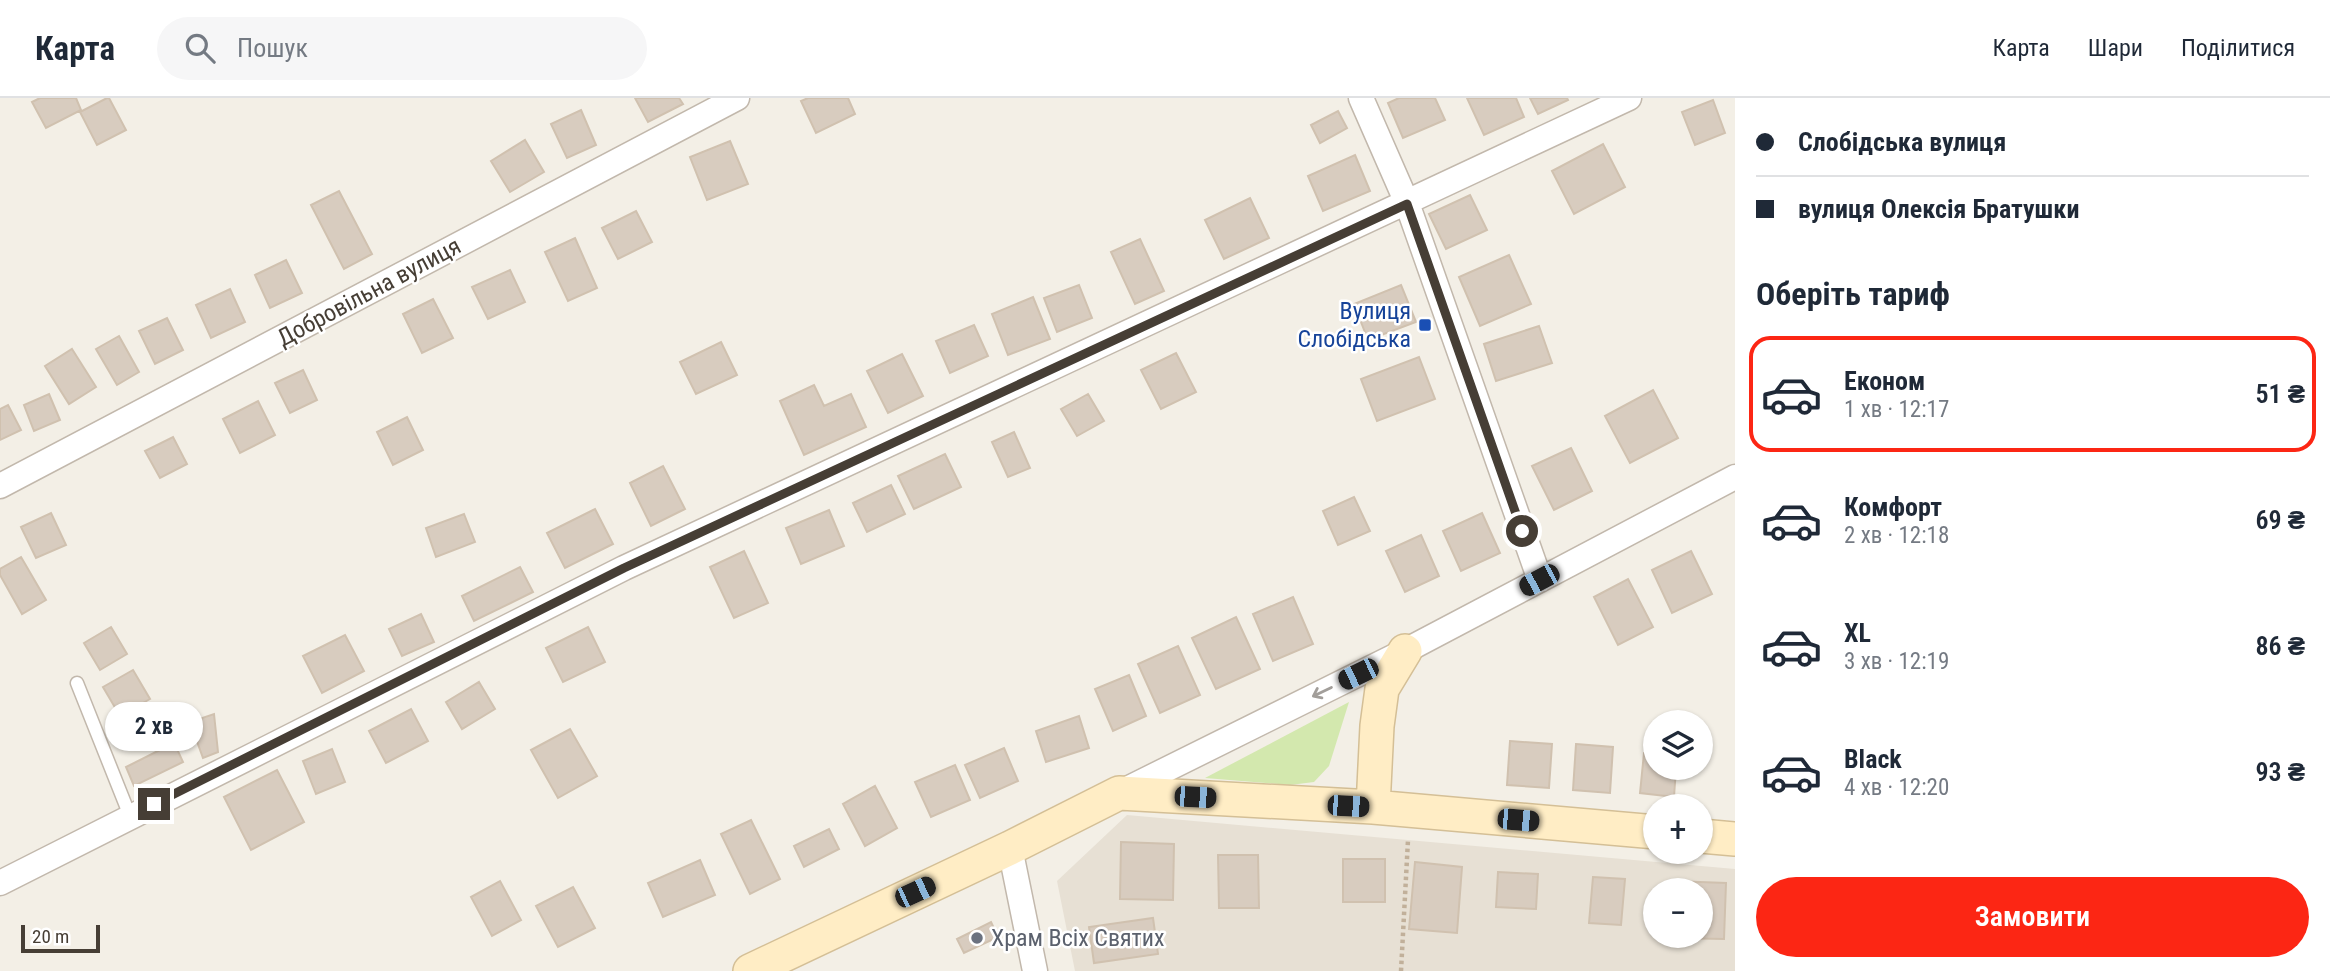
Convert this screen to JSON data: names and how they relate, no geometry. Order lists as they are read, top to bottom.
{
  "streets": {
    "street": ["Добровільна вулиця"]
  },
  "places": {
    "transit": ["Вулиця Слобідська"],
    "other": ["Храм Всіх Святих"]
  },
  "scale_bar": "20 m",
  "page": {
    "header": "Карта",
    "search": "Пошук",
    "nav": ["Карта", "Шари", "Поділитися"],
    "banner": ["Слобідська вулиця", "вулиця Олексія Братушки"],
    "heading": "Оберіть тариф",
    "list": [
      {
        "name": "Економ",
        "note": "1 хв · 12:17",
        "value": "51 ₴"
      },
      {
        "name": "Комфорт",
        "note": "2 хв · 12:18",
        "value": "69 ₴"
      },
      {
        "name": "XL",
        "note": "3 хв · 12:19",
        "value": "86 ₴"
      },
      {
        "name": "Black",
        "note": "4 хв · 12:20",
        "value": "93 ₴"
      }
    ],
    "bubble": "2 хв",
    "map_buttons": ["+", "−"],
    "buttons": "Замовити",
    "scale": "20 m"
  }
}
